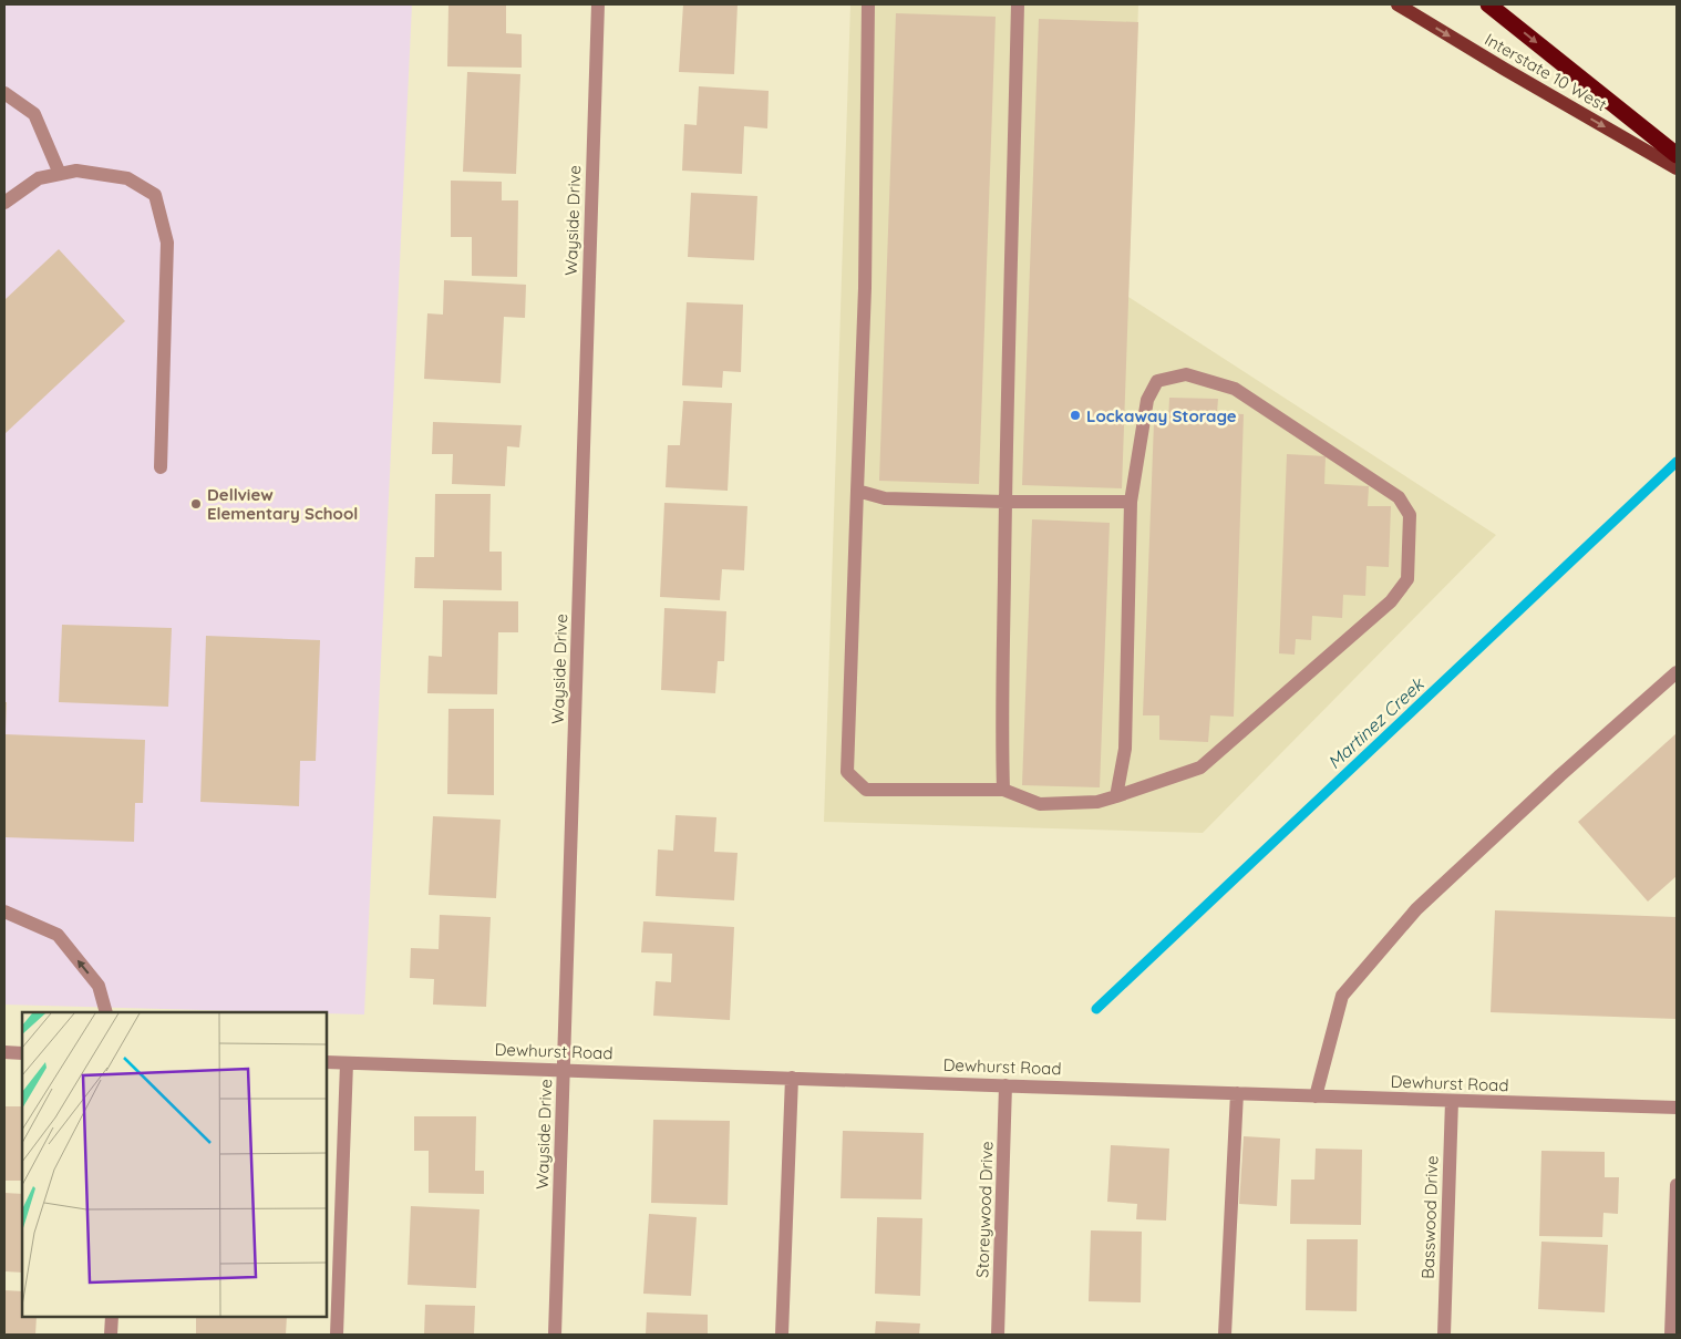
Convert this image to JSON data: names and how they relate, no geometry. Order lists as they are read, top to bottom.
{
  "streets": {
    "main road": ["Interstate 10 West"],
    "street": [
      "Wayside Drive",
      "Dewhurst Road",
      "Storeywood Drive",
      "Basswood Drive"
    ]
  },
  "crossings": [
    ["Wayside Drive", "Dewhurst Road"],
    ["Dewhurst Road", "Storeywood Drive"],
    ["Dewhurst Road", "Basswood Drive"]
  ],
  "one_way": ["Interstate 10 West"],
  "water": ["Martinez Creek"],
  "places": ["Lockaway Storage", "Dellview Elementary School"]
}
